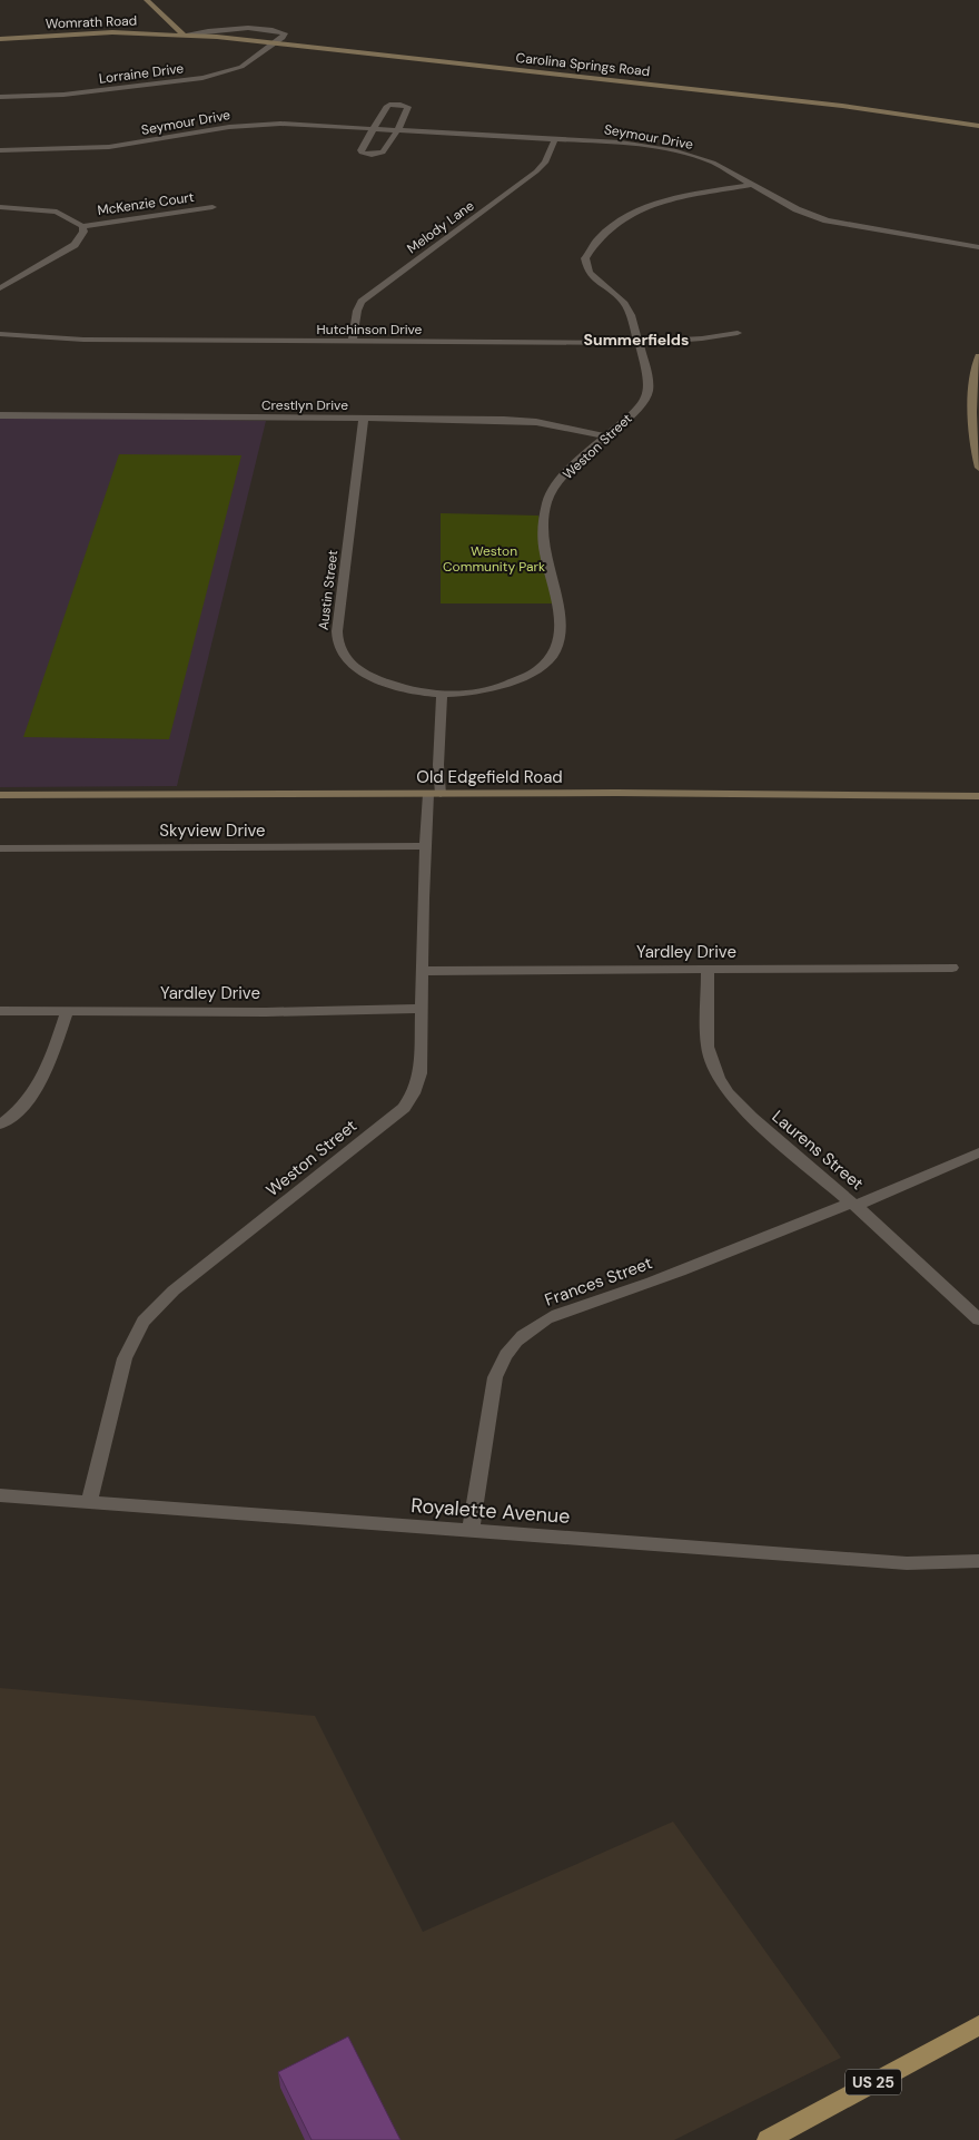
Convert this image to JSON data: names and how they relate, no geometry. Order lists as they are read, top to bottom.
{
  "streets": {
    "main road": ["US 25"],
    "street": [
      "Womrath Road",
      "Carolina Springs Road",
      "Lorraine Drive",
      "Seymour Drive",
      "McKenzie Court",
      "Melody Lane",
      "Hutchinson Drive",
      "Crestlyn Drive",
      "Weston Street",
      "Austin Street",
      "Old Edgefield Road",
      "Skyview Drive",
      "Yardley Drive",
      "Laurens Street",
      "Frances Street",
      "Royalette Avenue"
    ]
  },
  "crossings": [
    ["Womrath Road", "Carolina Springs Road"],
    ["Carolina Springs Road", "Lorraine Drive"],
    ["Seymour Drive", "Melody Lane"],
    ["Seymour Drive", "Weston Street"],
    ["Melody Lane", "Hutchinson Drive"],
    ["Hutchinson Drive", "Weston Street"],
    ["Crestlyn Drive", "Weston Street"],
    ["Crestlyn Drive", "Austin Street"],
    ["Weston Street", "Austin Street"],
    ["Weston Street", "Old Edgefield Road"],
    ["Weston Street", "Skyview Drive"],
    ["Weston Street", "Yardley Drive"],
    ["Weston Street", "Royalette Avenue"],
    ["Yardley Drive", "Laurens Street"],
    ["Laurens Street", "Frances Street"],
    ["Frances Street", "Royalette Avenue"]
  ],
  "districts": ["Summerfields"],
  "parks": ["Weston Community Park"]
}
